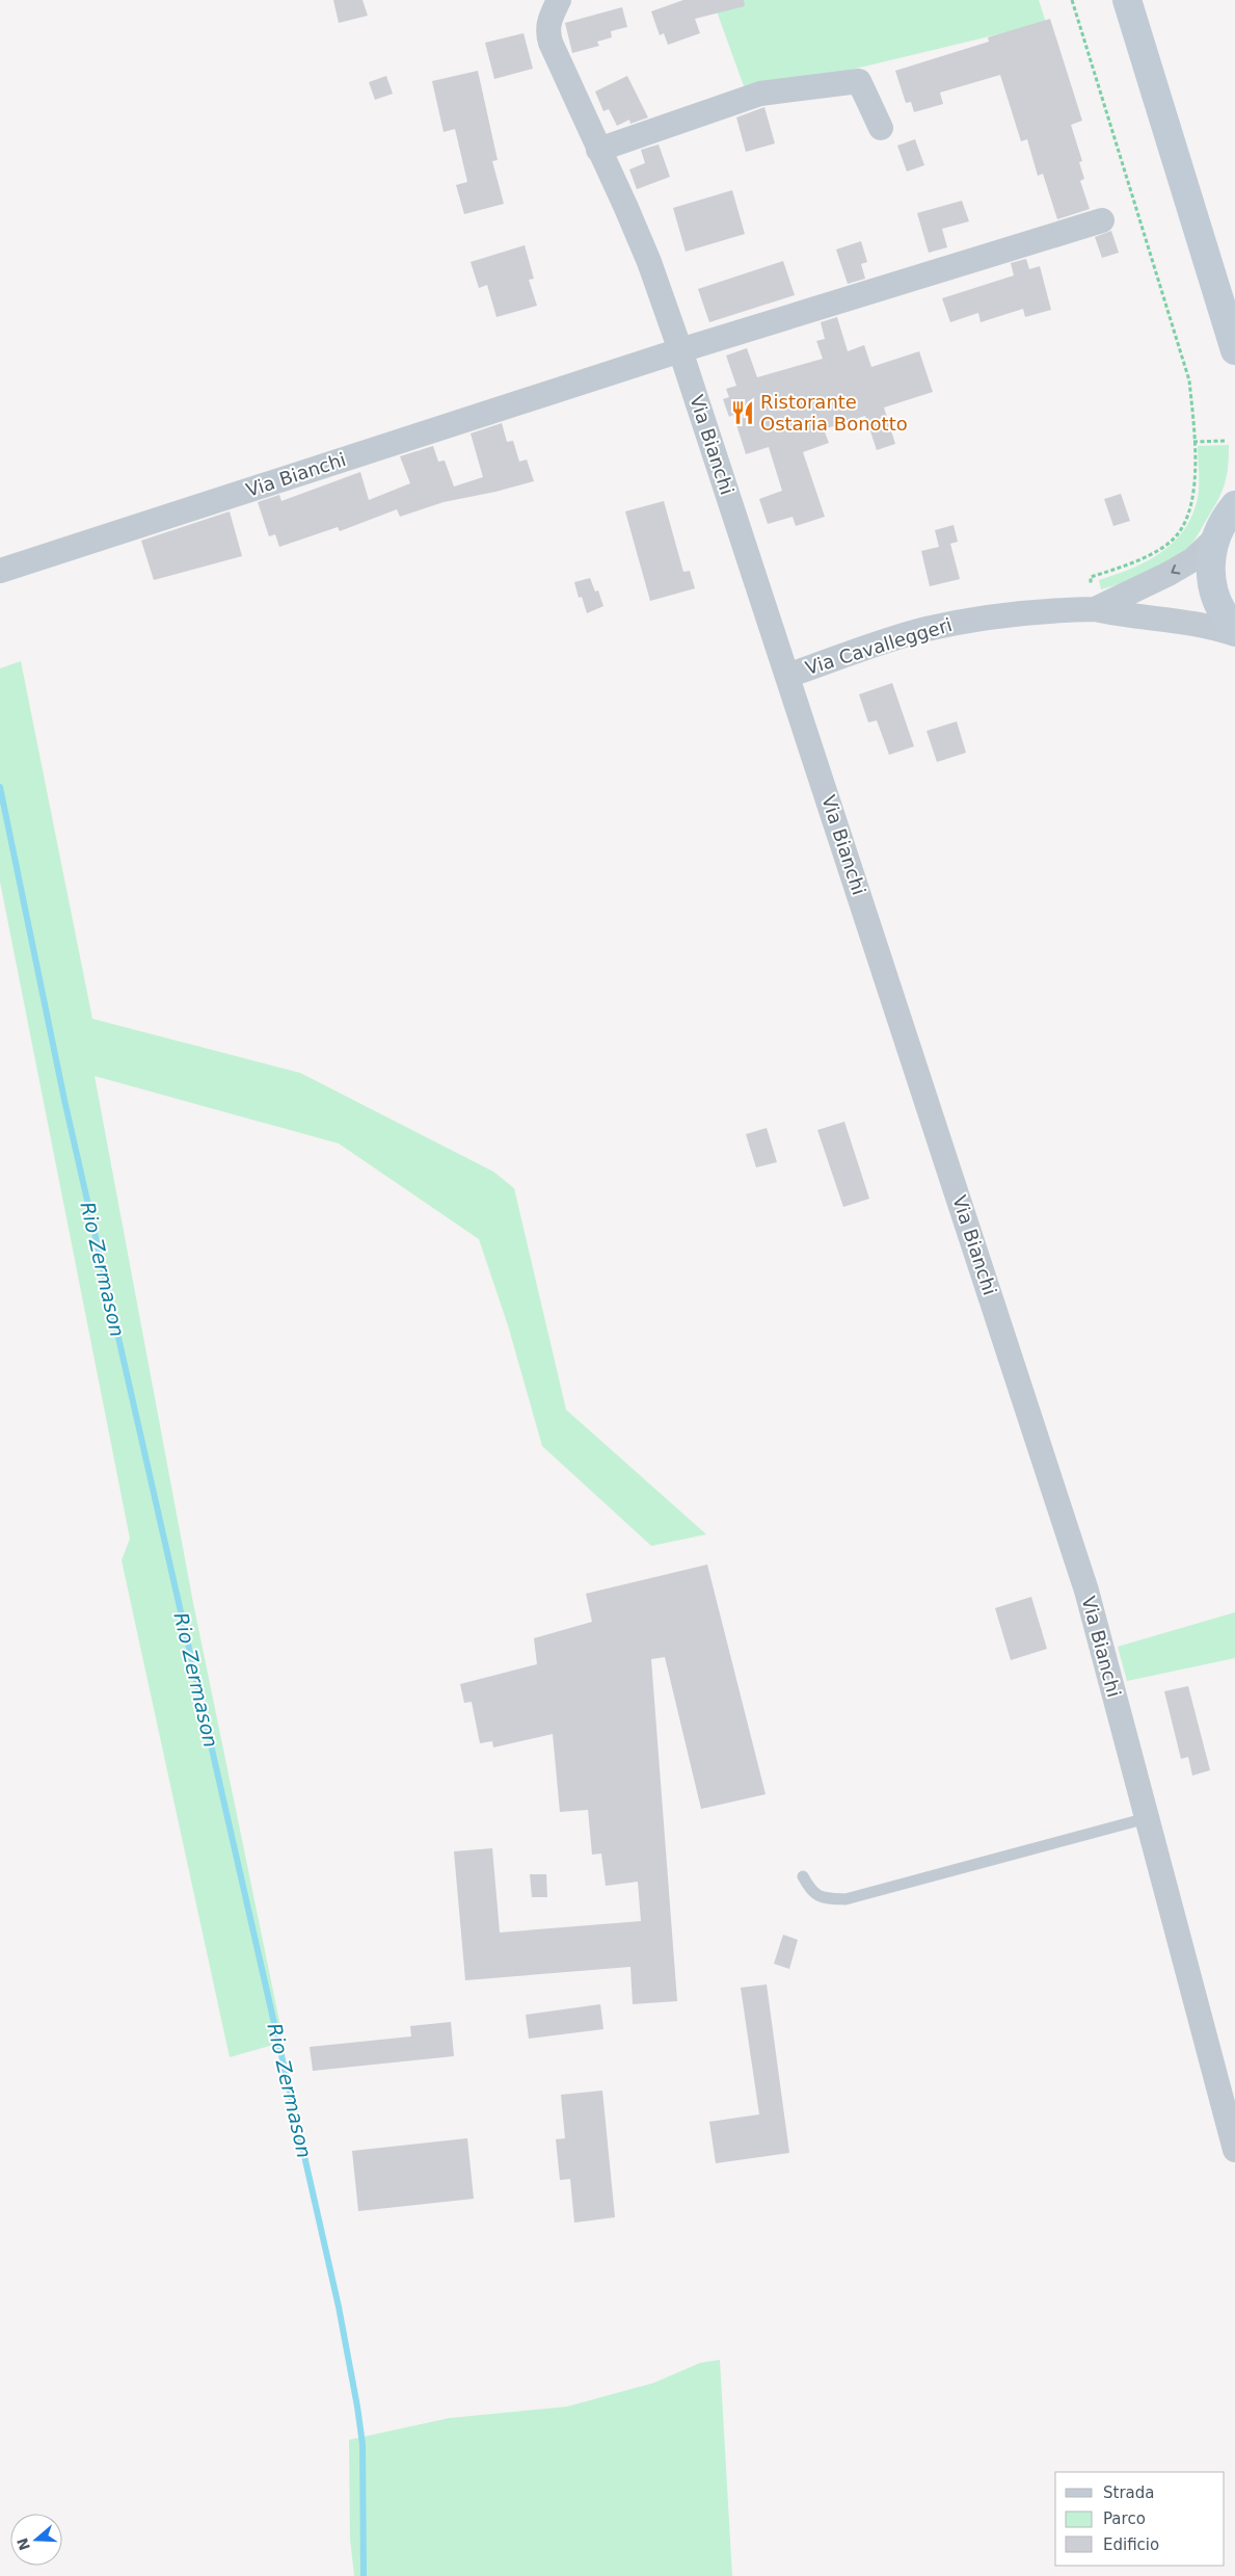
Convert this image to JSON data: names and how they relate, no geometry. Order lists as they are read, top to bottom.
{
  "streets": {
    "street": ["Via Bianchi", "Via Cavalleggeri"]
  },
  "crossings": [
    ["Via Bianchi", "Via Cavalleggeri"]
  ],
  "water": ["Rio Zermason"],
  "places": {
    "restaurant": ["Ristorante Ostaria Bonotto"]
  },
  "legend": ["Strada", "Parco", "Edificio"],
  "north": "left"
}
